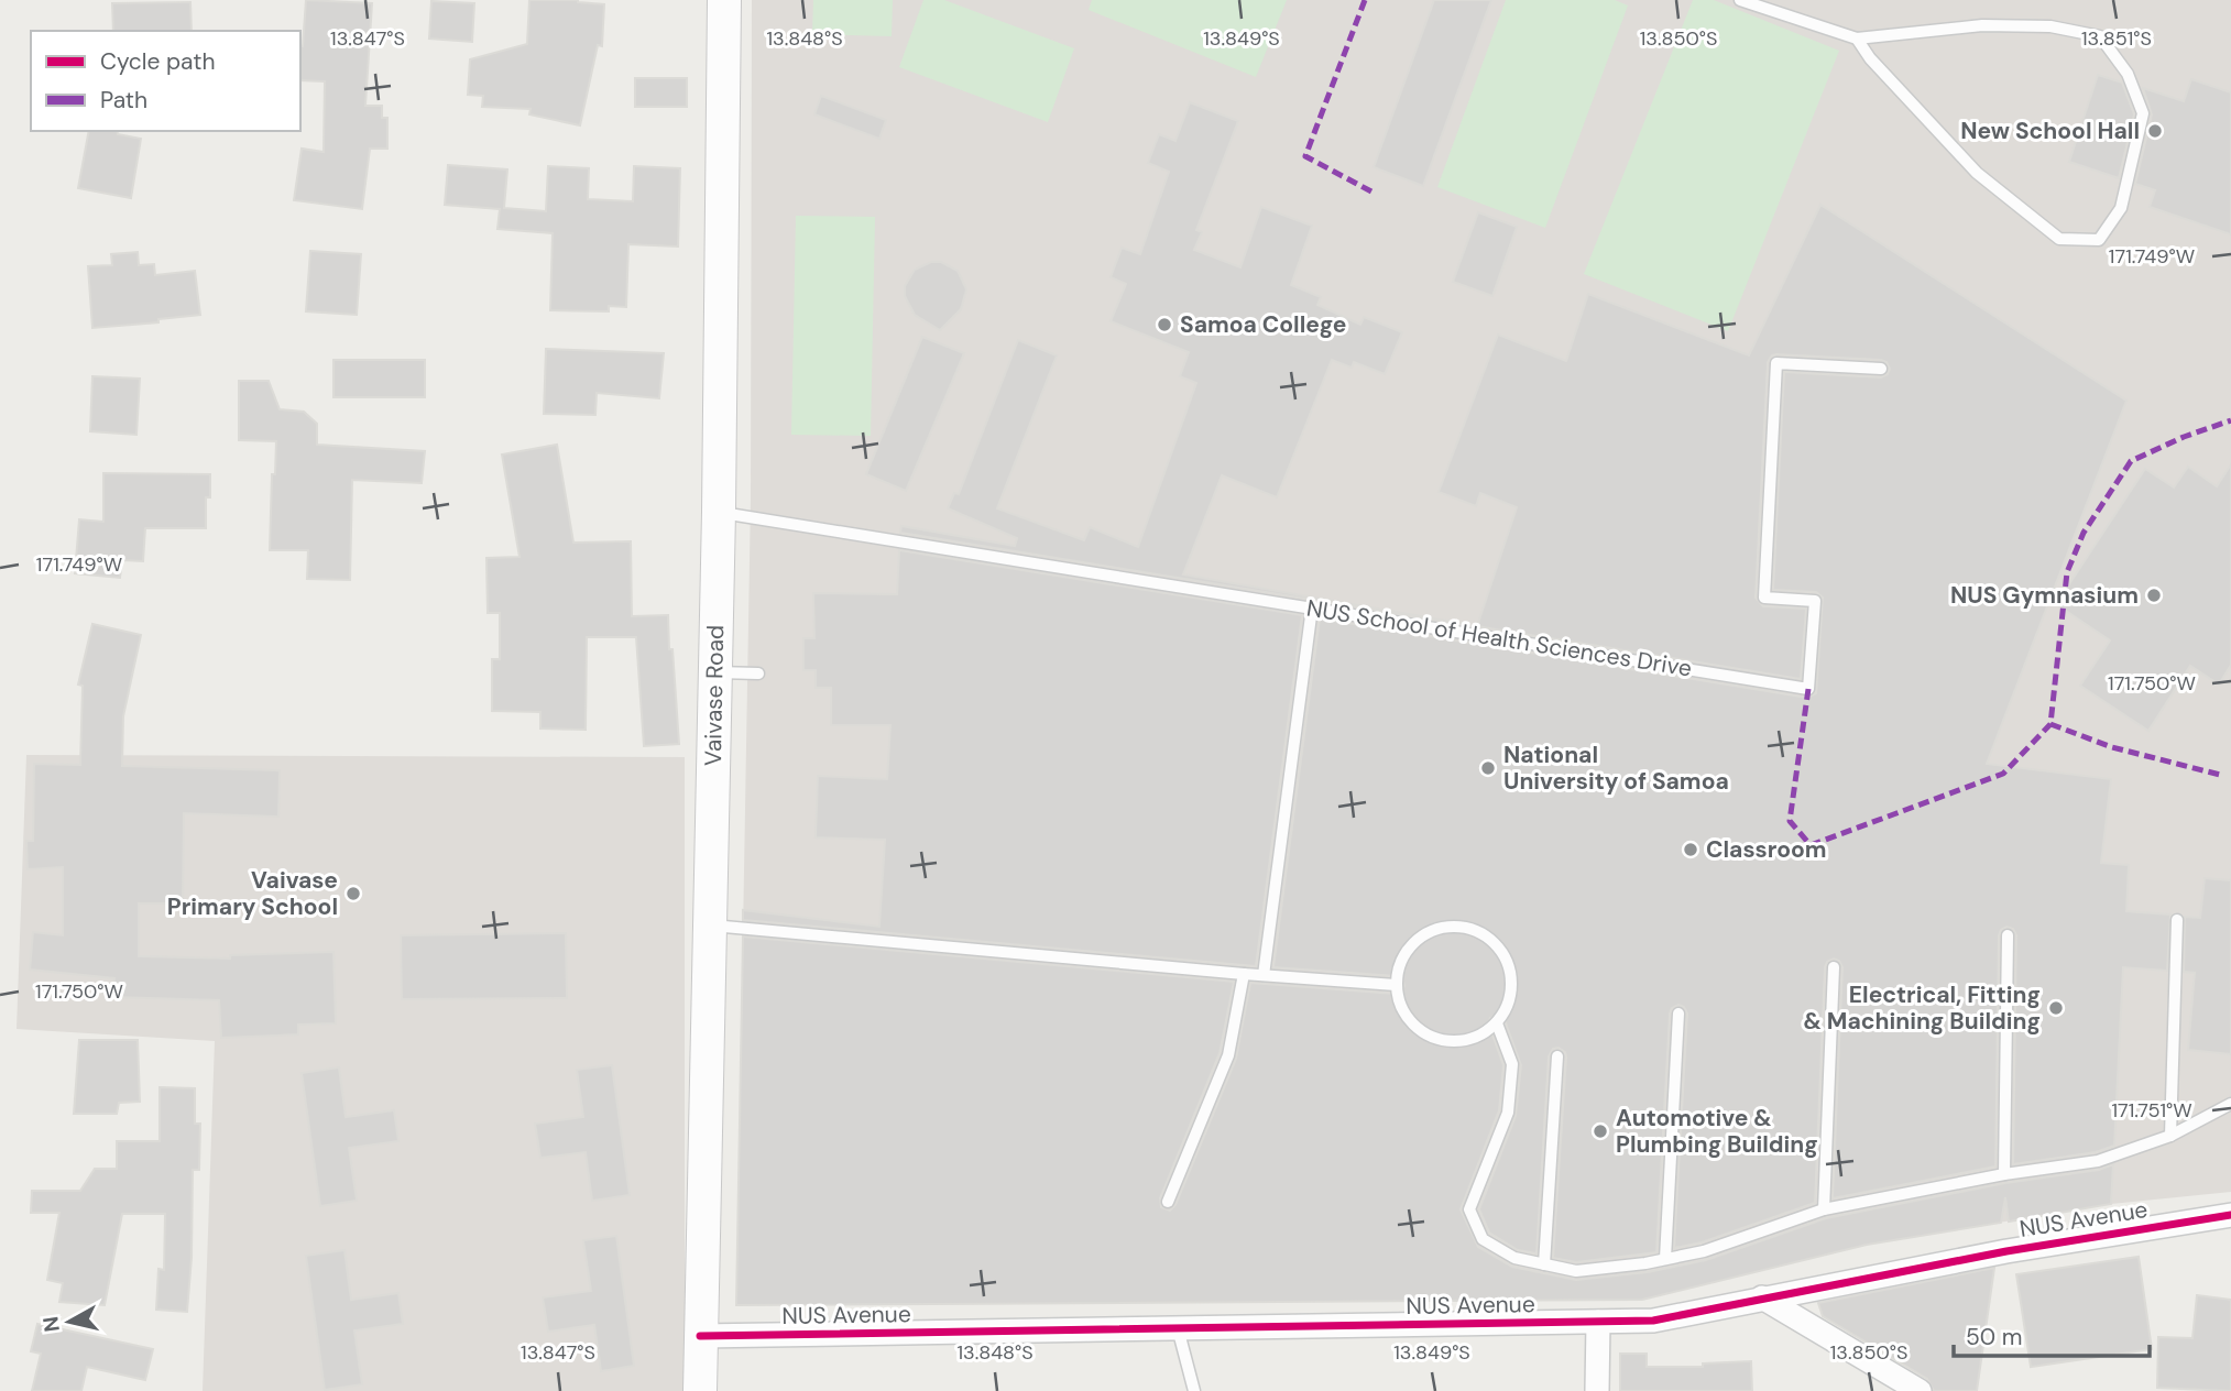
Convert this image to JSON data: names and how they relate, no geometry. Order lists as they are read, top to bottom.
{
  "streets": {
    "main road": ["Vaivase Road"],
    "street": ["NUS Avenue"],
    "lane": ["NUS School of Health Sciences Drive"]
  },
  "crossings": [
    ["NUS School of Health Sciences Drive", "Vaivase Road"],
    ["Vaivase Road", "NUS Avenue"]
  ],
  "places": [
    "New School Hall",
    "Samoa College",
    "NUS Gymnasium",
    "National University of Samoa",
    "Classroom",
    "Vaivase Primary School",
    "Electrical, Fitting & Machining Building",
    "Automotive & Plumbing Building"
  ],
  "legend": ["Cycle path", "Path"],
  "scale_bar": "50 m",
  "north": "left",
  "coordinates": [
    "13.847°S",
    "13.848°S",
    "13.849°S",
    "13.850°S",
    "13.851°S",
    "171.749°W",
    "171.750°W",
    "171.751°W"
  ]
}
